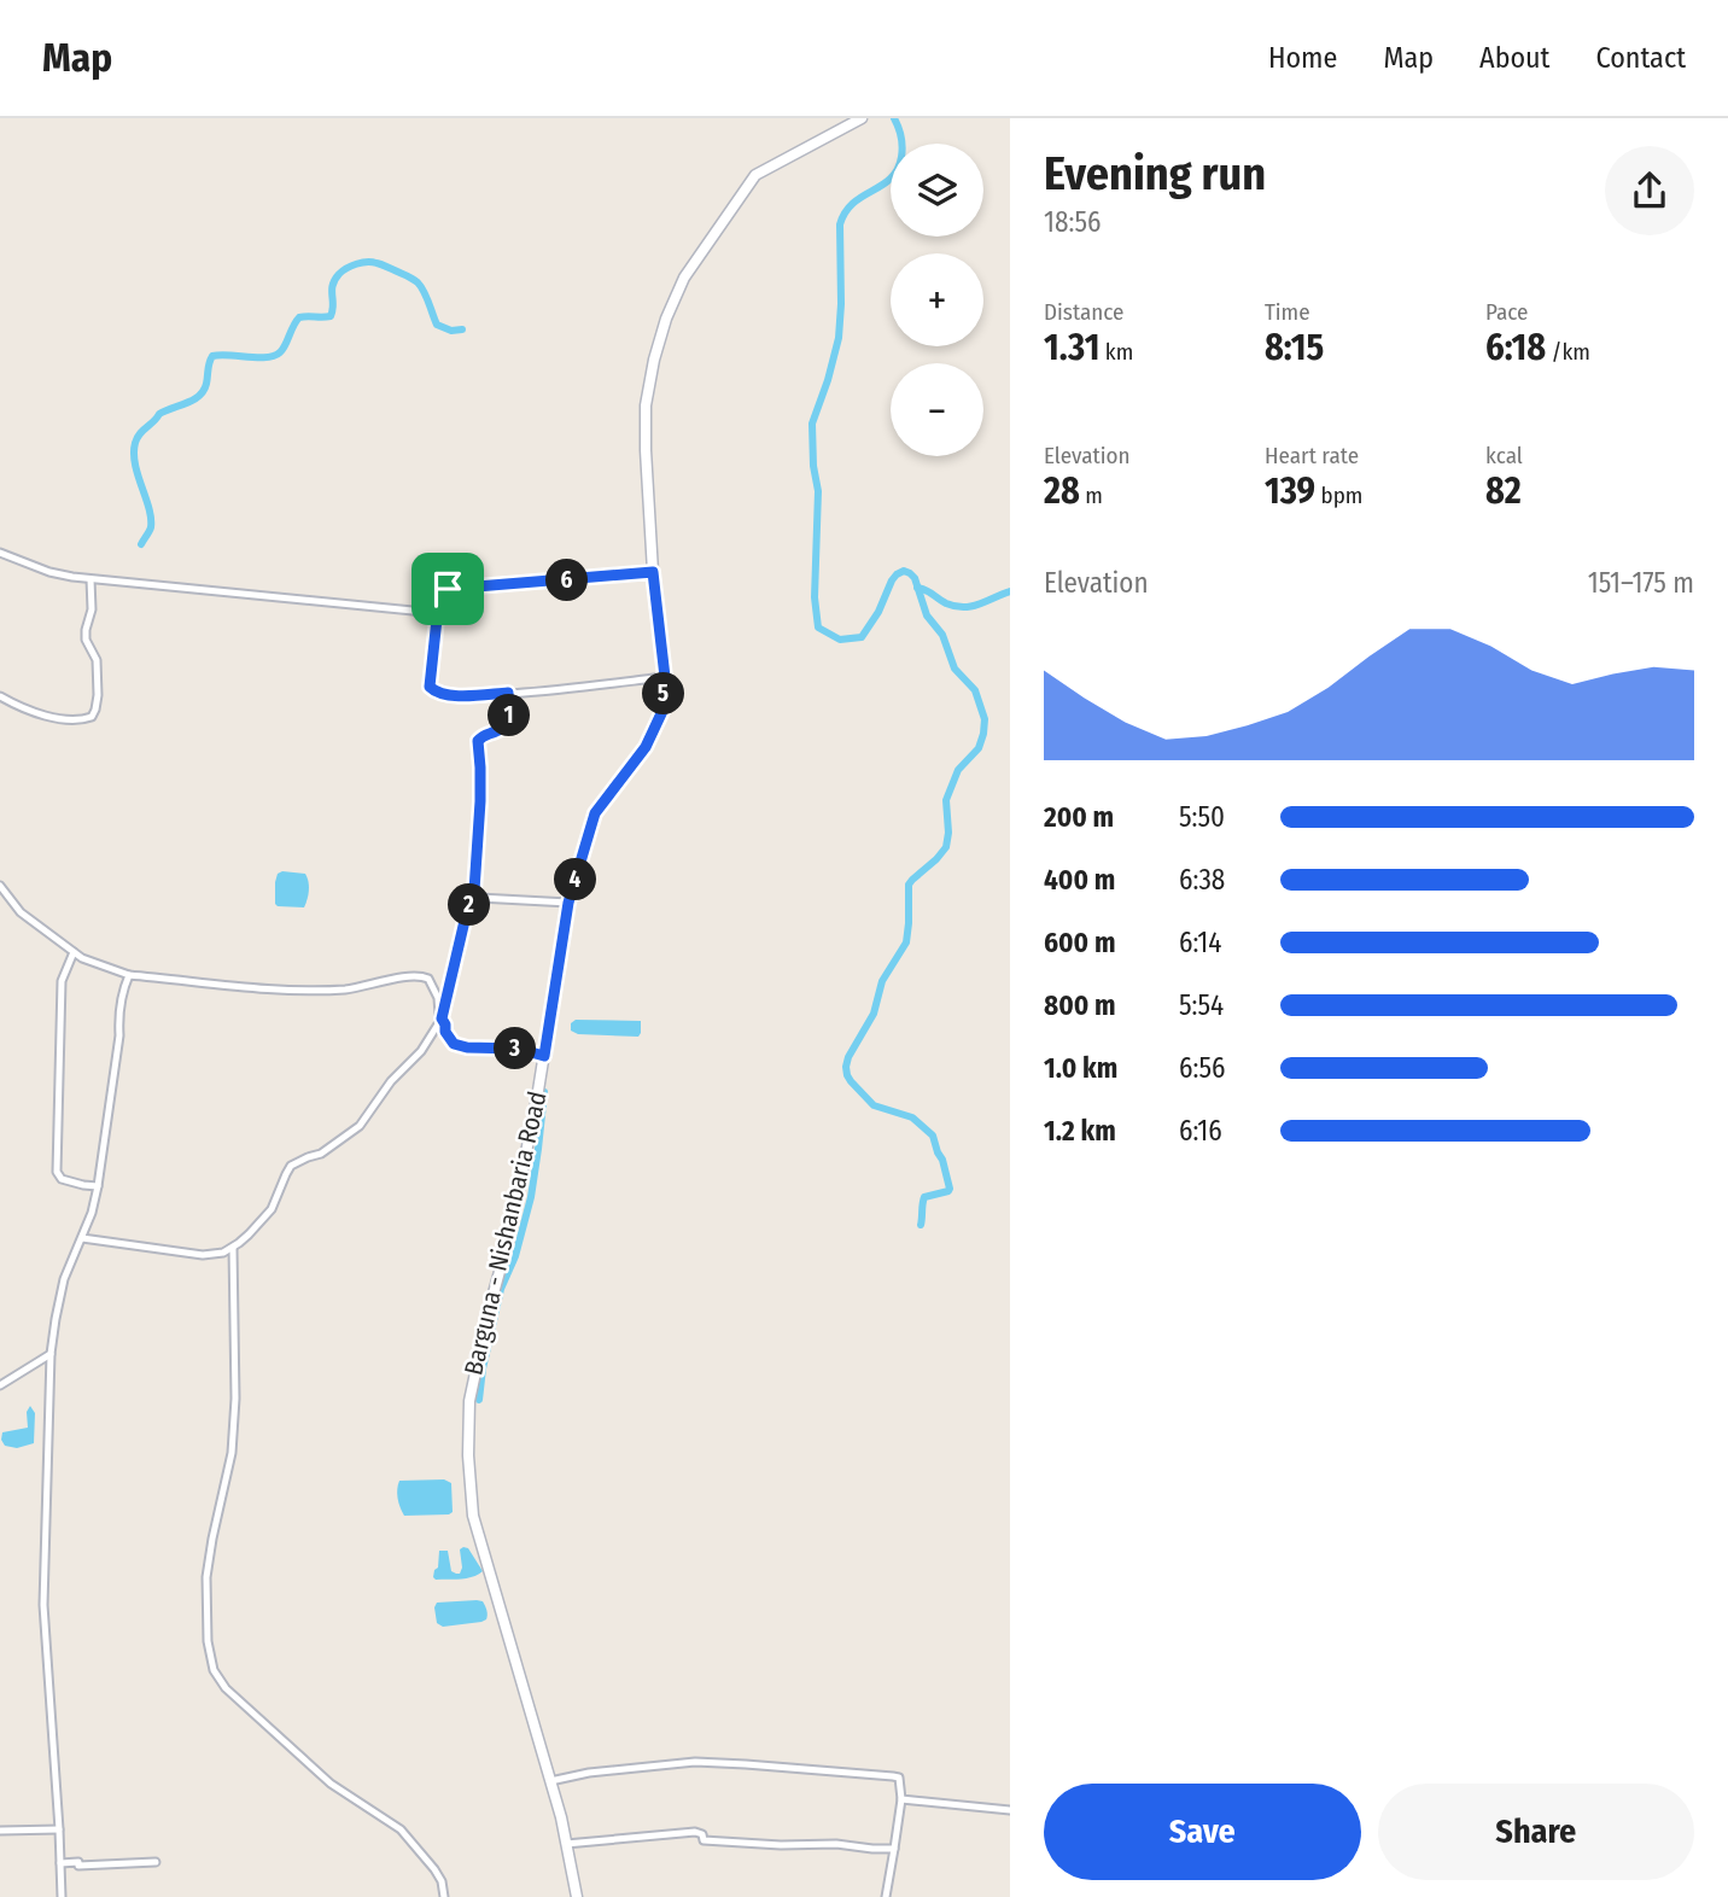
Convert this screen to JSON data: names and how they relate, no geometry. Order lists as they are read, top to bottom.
{
  "streets": {
    "street": ["Barguna - Nishanbaria Road"]
  },
  "page": {
    "header": "Map",
    "nav": [
      "Home",
      "Map",
      "About",
      "Contact"
    ],
    "heading": ["Evening run", "18:56"],
    "map_buttons": ["+", "−"],
    "stats": [
      ["Distance", "1.31 km"],
      ["Time", "8:15"],
      ["Pace", "6:18 /km"],
      ["Elevation", "28 m"],
      ["Heart rate", "139 bpm"],
      ["kcal", "82"]
    ],
    "chart": ["Elevation", "151–175 m"],
    "pins": [
      "6",
      "5",
      "1",
      "4",
      "2",
      "3"
    ],
    "list": [
      {
        "name": "200 m",
        "note": "5:50"
      },
      {
        "name": "400 m",
        "note": "6:38"
      },
      {
        "name": "600 m",
        "note": "6:14"
      },
      {
        "name": "800 m",
        "note": "5:54"
      },
      {
        "name": "1.0 km",
        "note": "6:56"
      },
      {
        "name": "1.2 km",
        "note": "6:16"
      }
    ],
    "buttons": ["Save", "Share"]
  }
}
